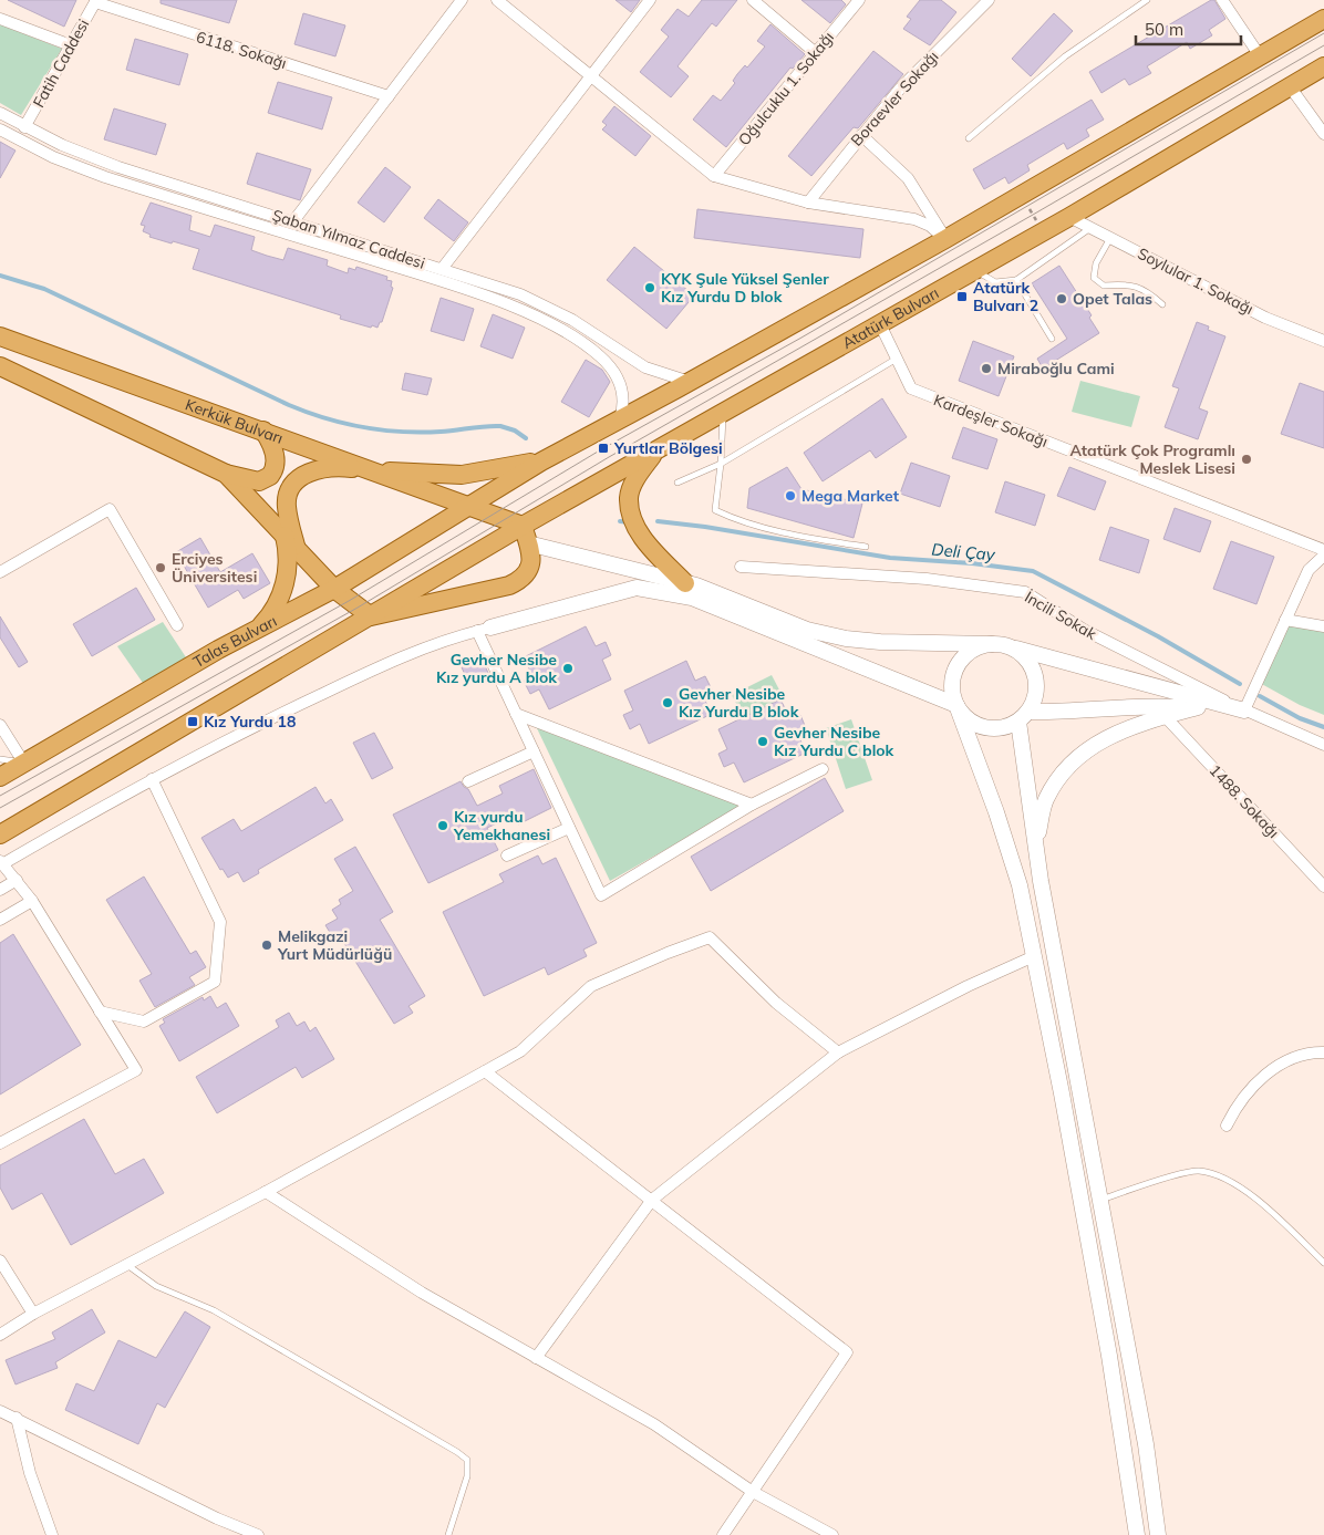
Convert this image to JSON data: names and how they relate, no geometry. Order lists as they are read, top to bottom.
{
  "streets": {
    "main road": ["Atatürk Bulvarı", "Kerkük Bulvarı", "Talas Bulvarı"],
    "street": [
      "6118. Sokağı",
      "Fatih Caddesi",
      "Oğulcuklu 1. Sokağı",
      "Boraevler Sokağı",
      "Şaban Yılmaz Caddesi",
      "Soylular 1. Sokağı",
      "Kardeşler Sokağı",
      "İncili Sokak",
      "1488. Sokağı"
    ]
  },
  "crossings": [
    ["6118. Sokağı", "Fatih Caddesi"],
    ["Fatih Caddesi", "Şaban Yılmaz Caddesi"],
    ["Soylular 1. Sokağı", "Atatürk Bulvarı"],
    ["Atatürk Bulvarı", "Kerkük Bulvarı"],
    ["Atatürk Bulvarı", "Kardeşler Sokağı"],
    ["Kerkük Bulvarı", "Talas Bulvarı"]
  ],
  "water": ["Deli Çay"],
  "places": {
    "other": [
      "KYK Şule Yüksel Şenler Kız Yurdu D blok",
      "Opet Talas",
      "Miraboğlu Cami",
      "Atatürk Çok Programlı Meslek Lisesi",
      "Mega Market",
      "Erciyes Üniversitesi",
      "Gevher Nesibe Kız yurdu A blok",
      "Gevher Nesibe Kız Yurdu B blok",
      "Gevher Nesibe Kız Yurdu C blok",
      "Kız yurdu Yemekhanesi",
      "Melikgazi Yurt Müdürlüğü"
    ],
    "transit": ["Atatürk Bulvarı 2", "Yurtlar Bölgesi", "Kız Yurdu 18"]
  },
  "scale_bar": "50 m"
}
